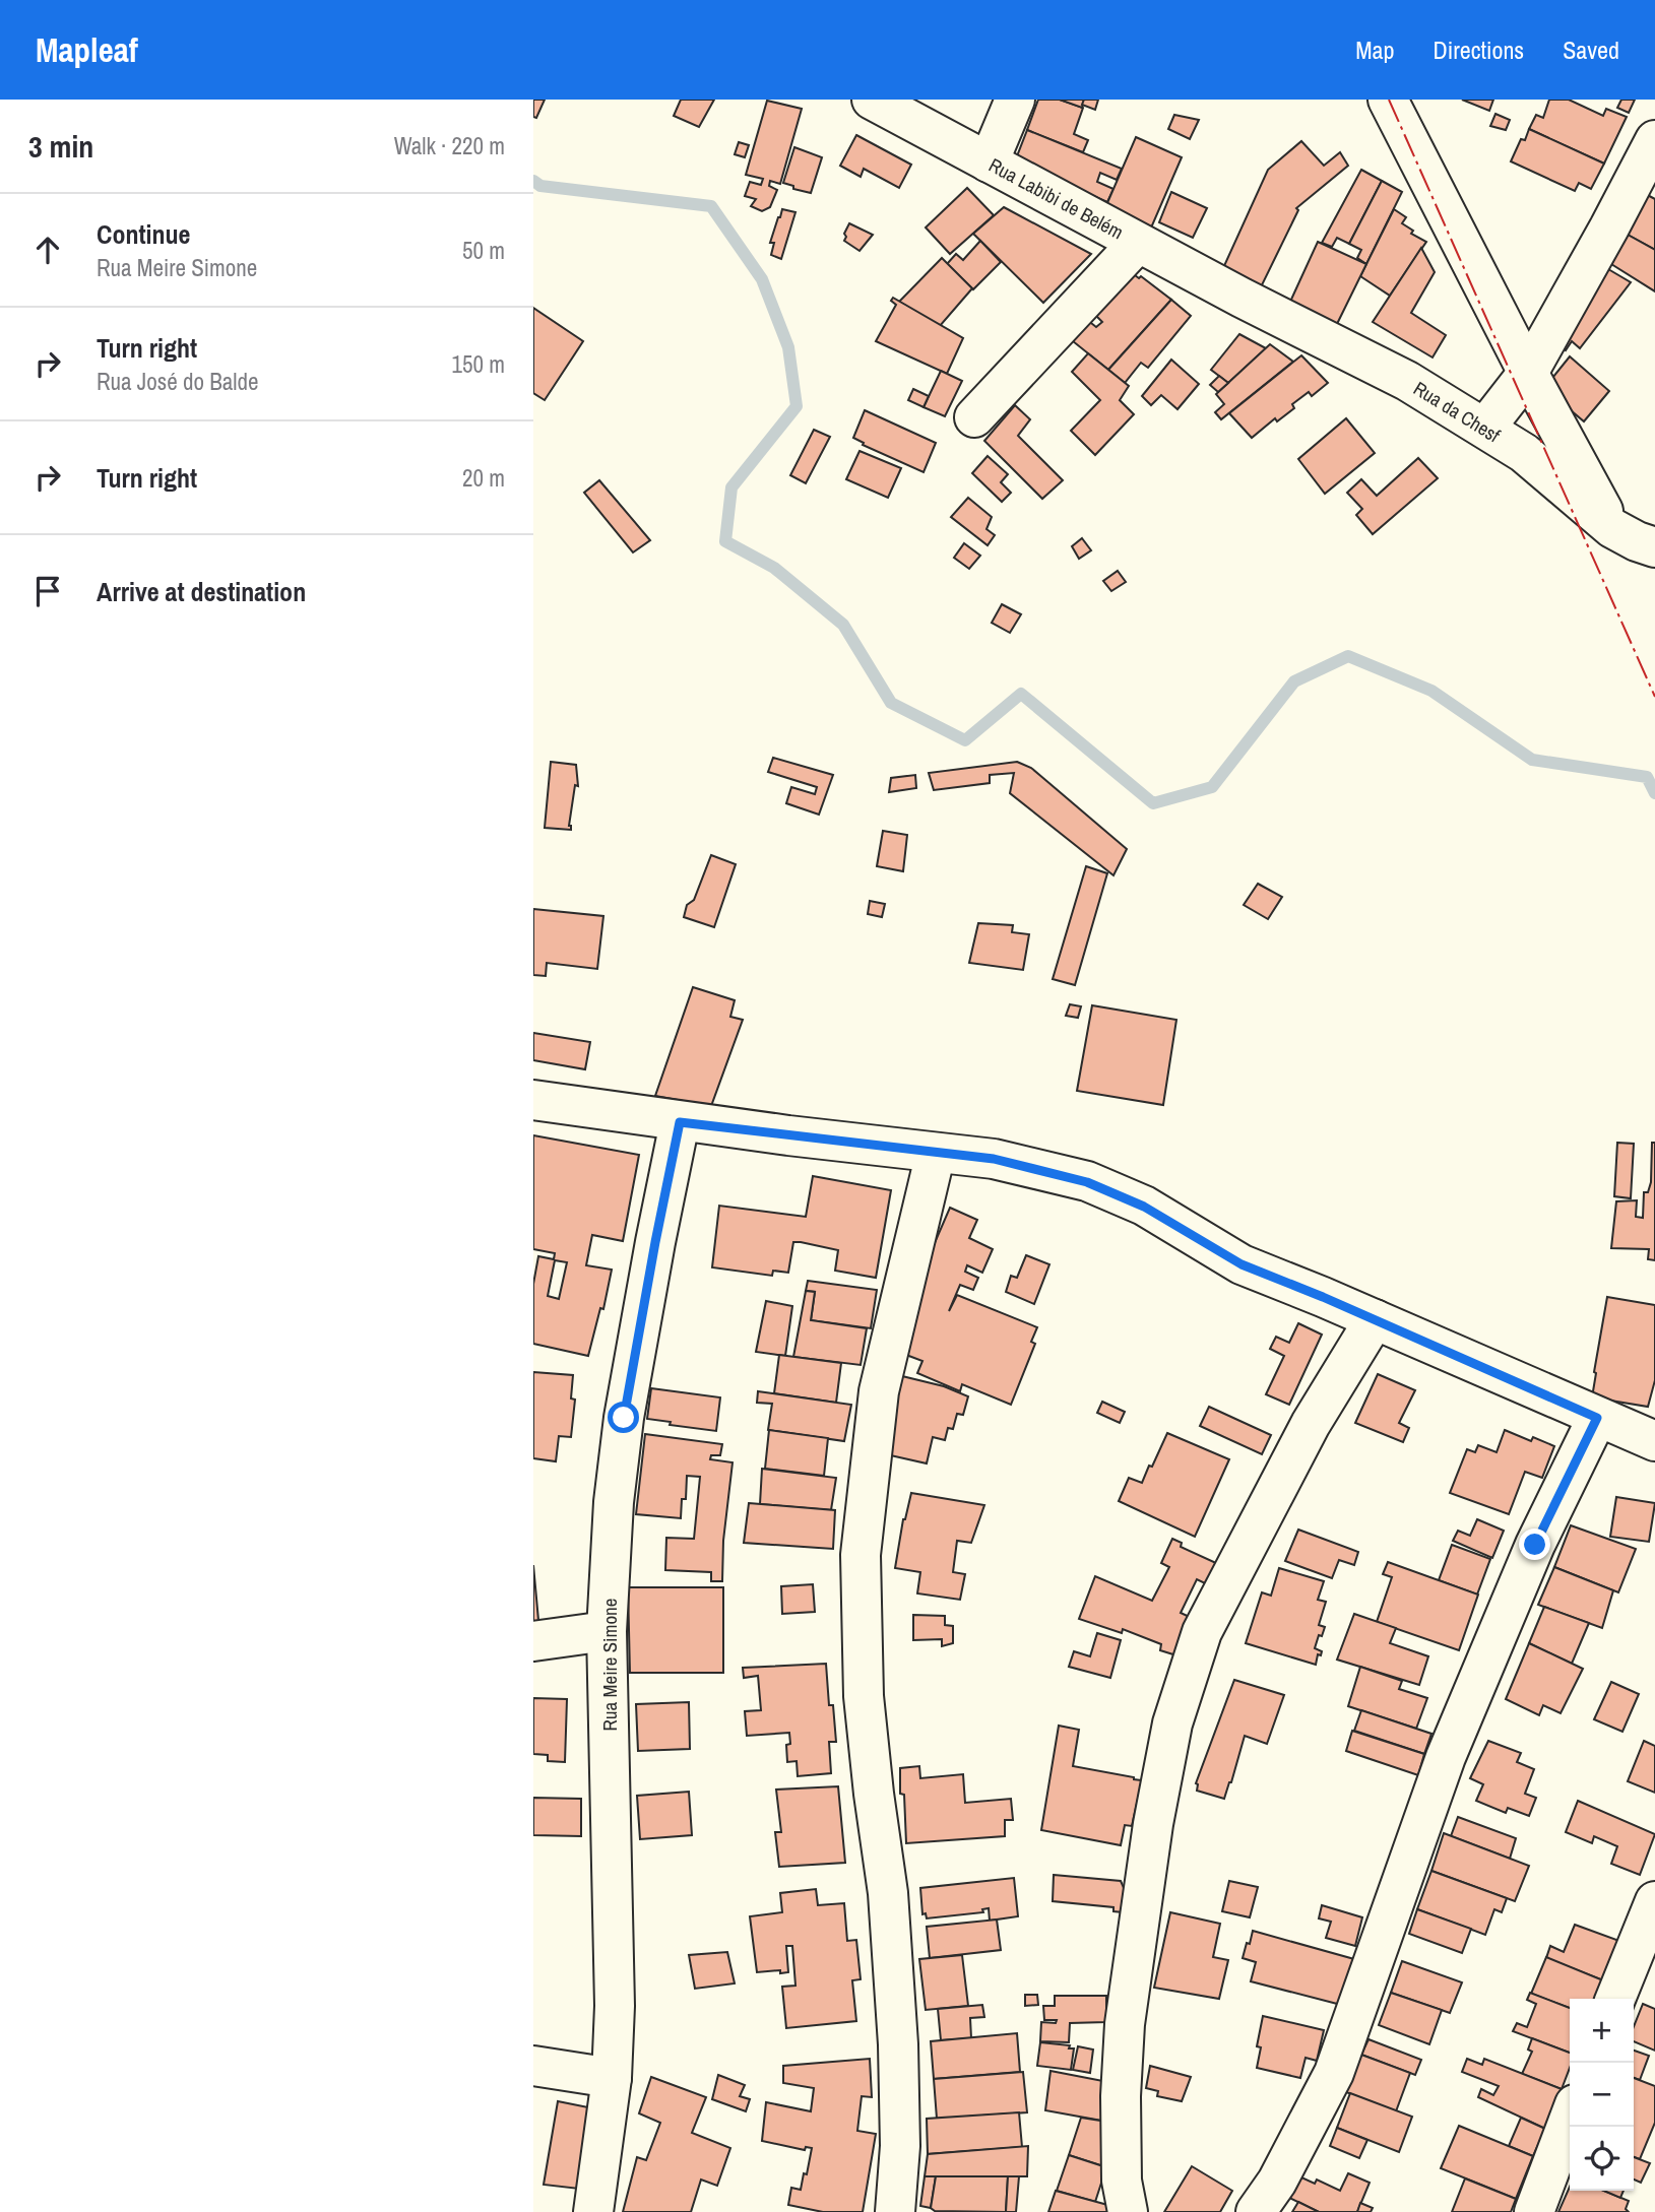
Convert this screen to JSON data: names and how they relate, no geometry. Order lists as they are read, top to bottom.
{
  "streets": {
    "street": ["Rua Labibi de Belém", "Rua da Chesf", "Rua Meire Simone"]
  },
  "crossings": [
    ["Rua Labibi de Belém", "Rua da Chesf"]
  ],
  "page": {
    "header": "Mapleaf",
    "nav": ["Map", "Directions", "Saved"],
    "heading": ["3 min", "Walk · 220 m"],
    "list": [
      ["Continue", "Rua Meire Simone", "50 m"],
      ["Turn right", "Rua José do Balde", "150 m"],
      ["Turn right", "20 m"],
      "Arrive at destination"
    ],
    "map_buttons": ["+", "−"]
  }
}
